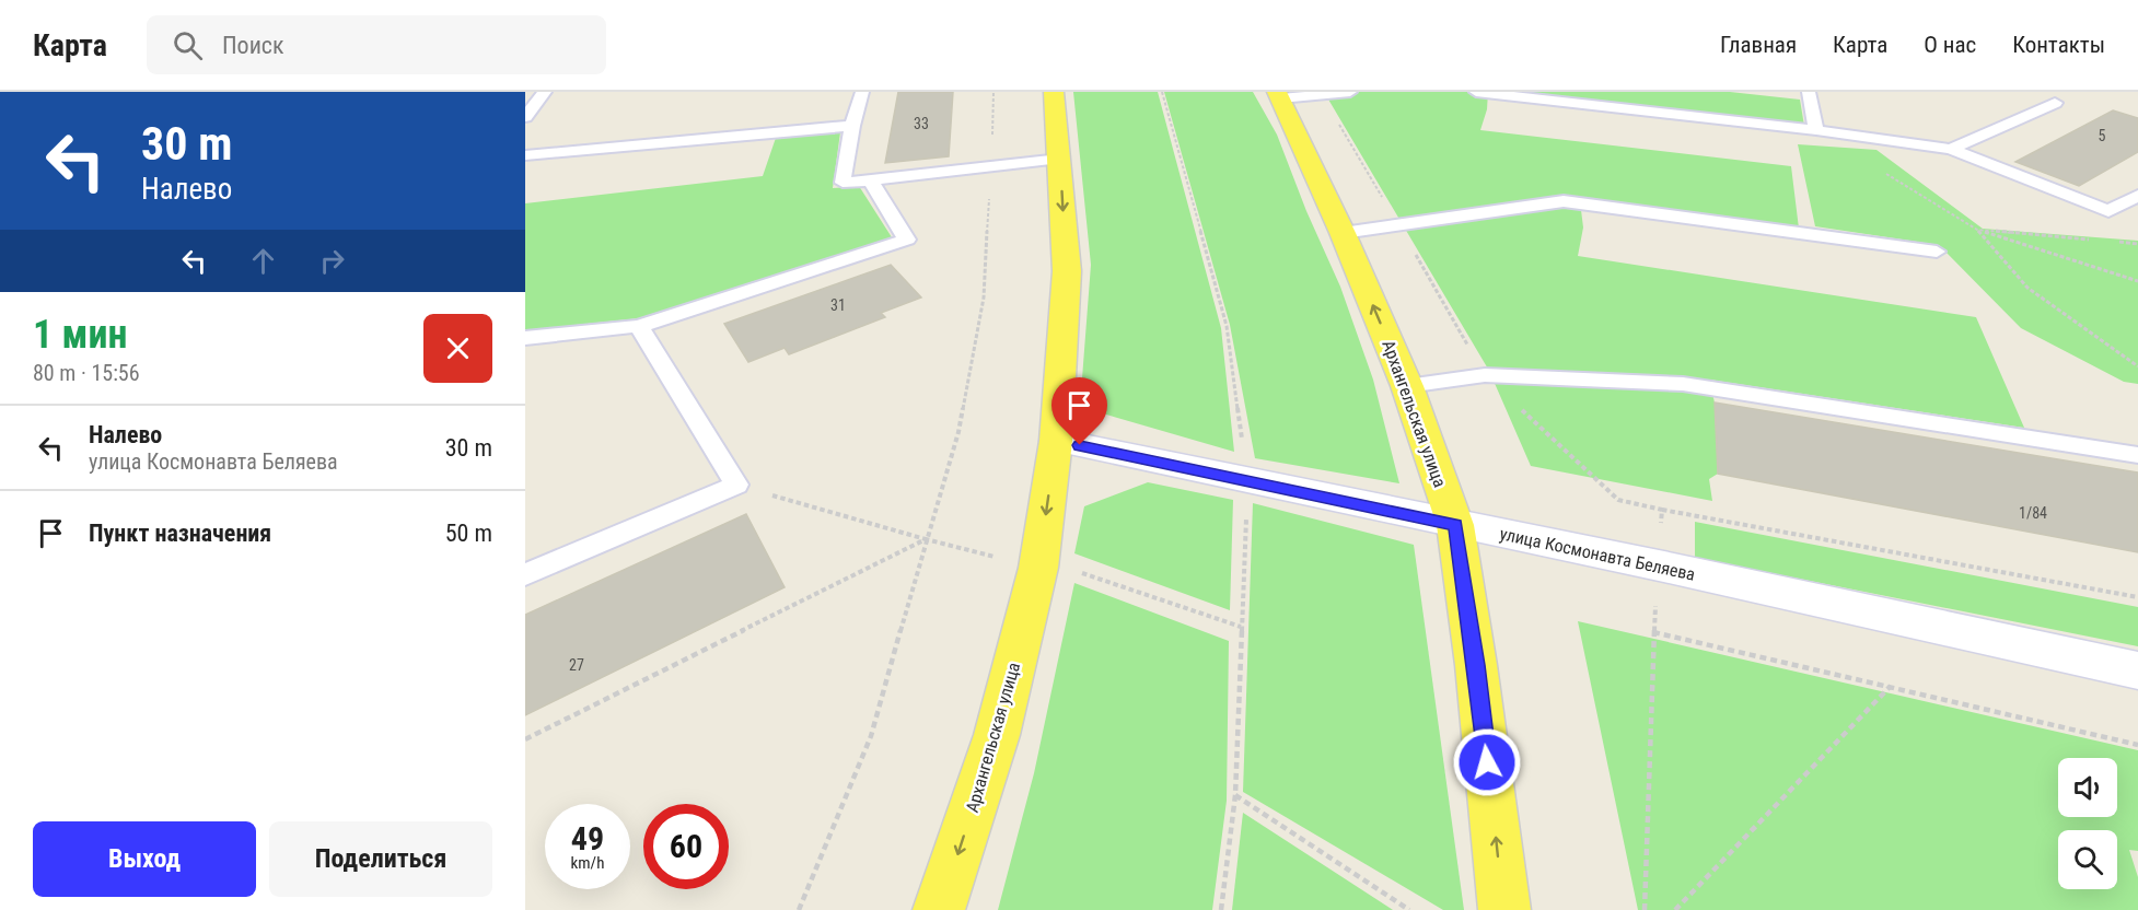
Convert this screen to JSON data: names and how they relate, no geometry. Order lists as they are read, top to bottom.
{
  "streets": {
    "main road": ["Архангельская улица"],
    "street": ["улица Космонавта Беляева"]
  },
  "crossings": [
    ["Архангельская улица", "улица Космонавта Беляева"]
  ],
  "house_numbers": [
    "33",
    "5",
    "31",
    "1/84",
    "27"
  ],
  "page": {
    "header": "Карта",
    "search": "Поиск",
    "nav": [
      "Главная",
      "Карта",
      "О нас",
      "Контакты"
    ],
    "turn": ["30 m", "Налево"],
    "heading": ["1 мин", "80 m · 15:56"],
    "list": [
      {
        "name": "Налево",
        "note": "улица Космонавта Беляева",
        "value": "30 m"
      },
      {
        "name": "Пункт назначения",
        "value": "50 m"
      }
    ],
    "speed": "49 km/h",
    "limit": "60",
    "buttons": ["Выход", "Поделиться"]
  }
}
